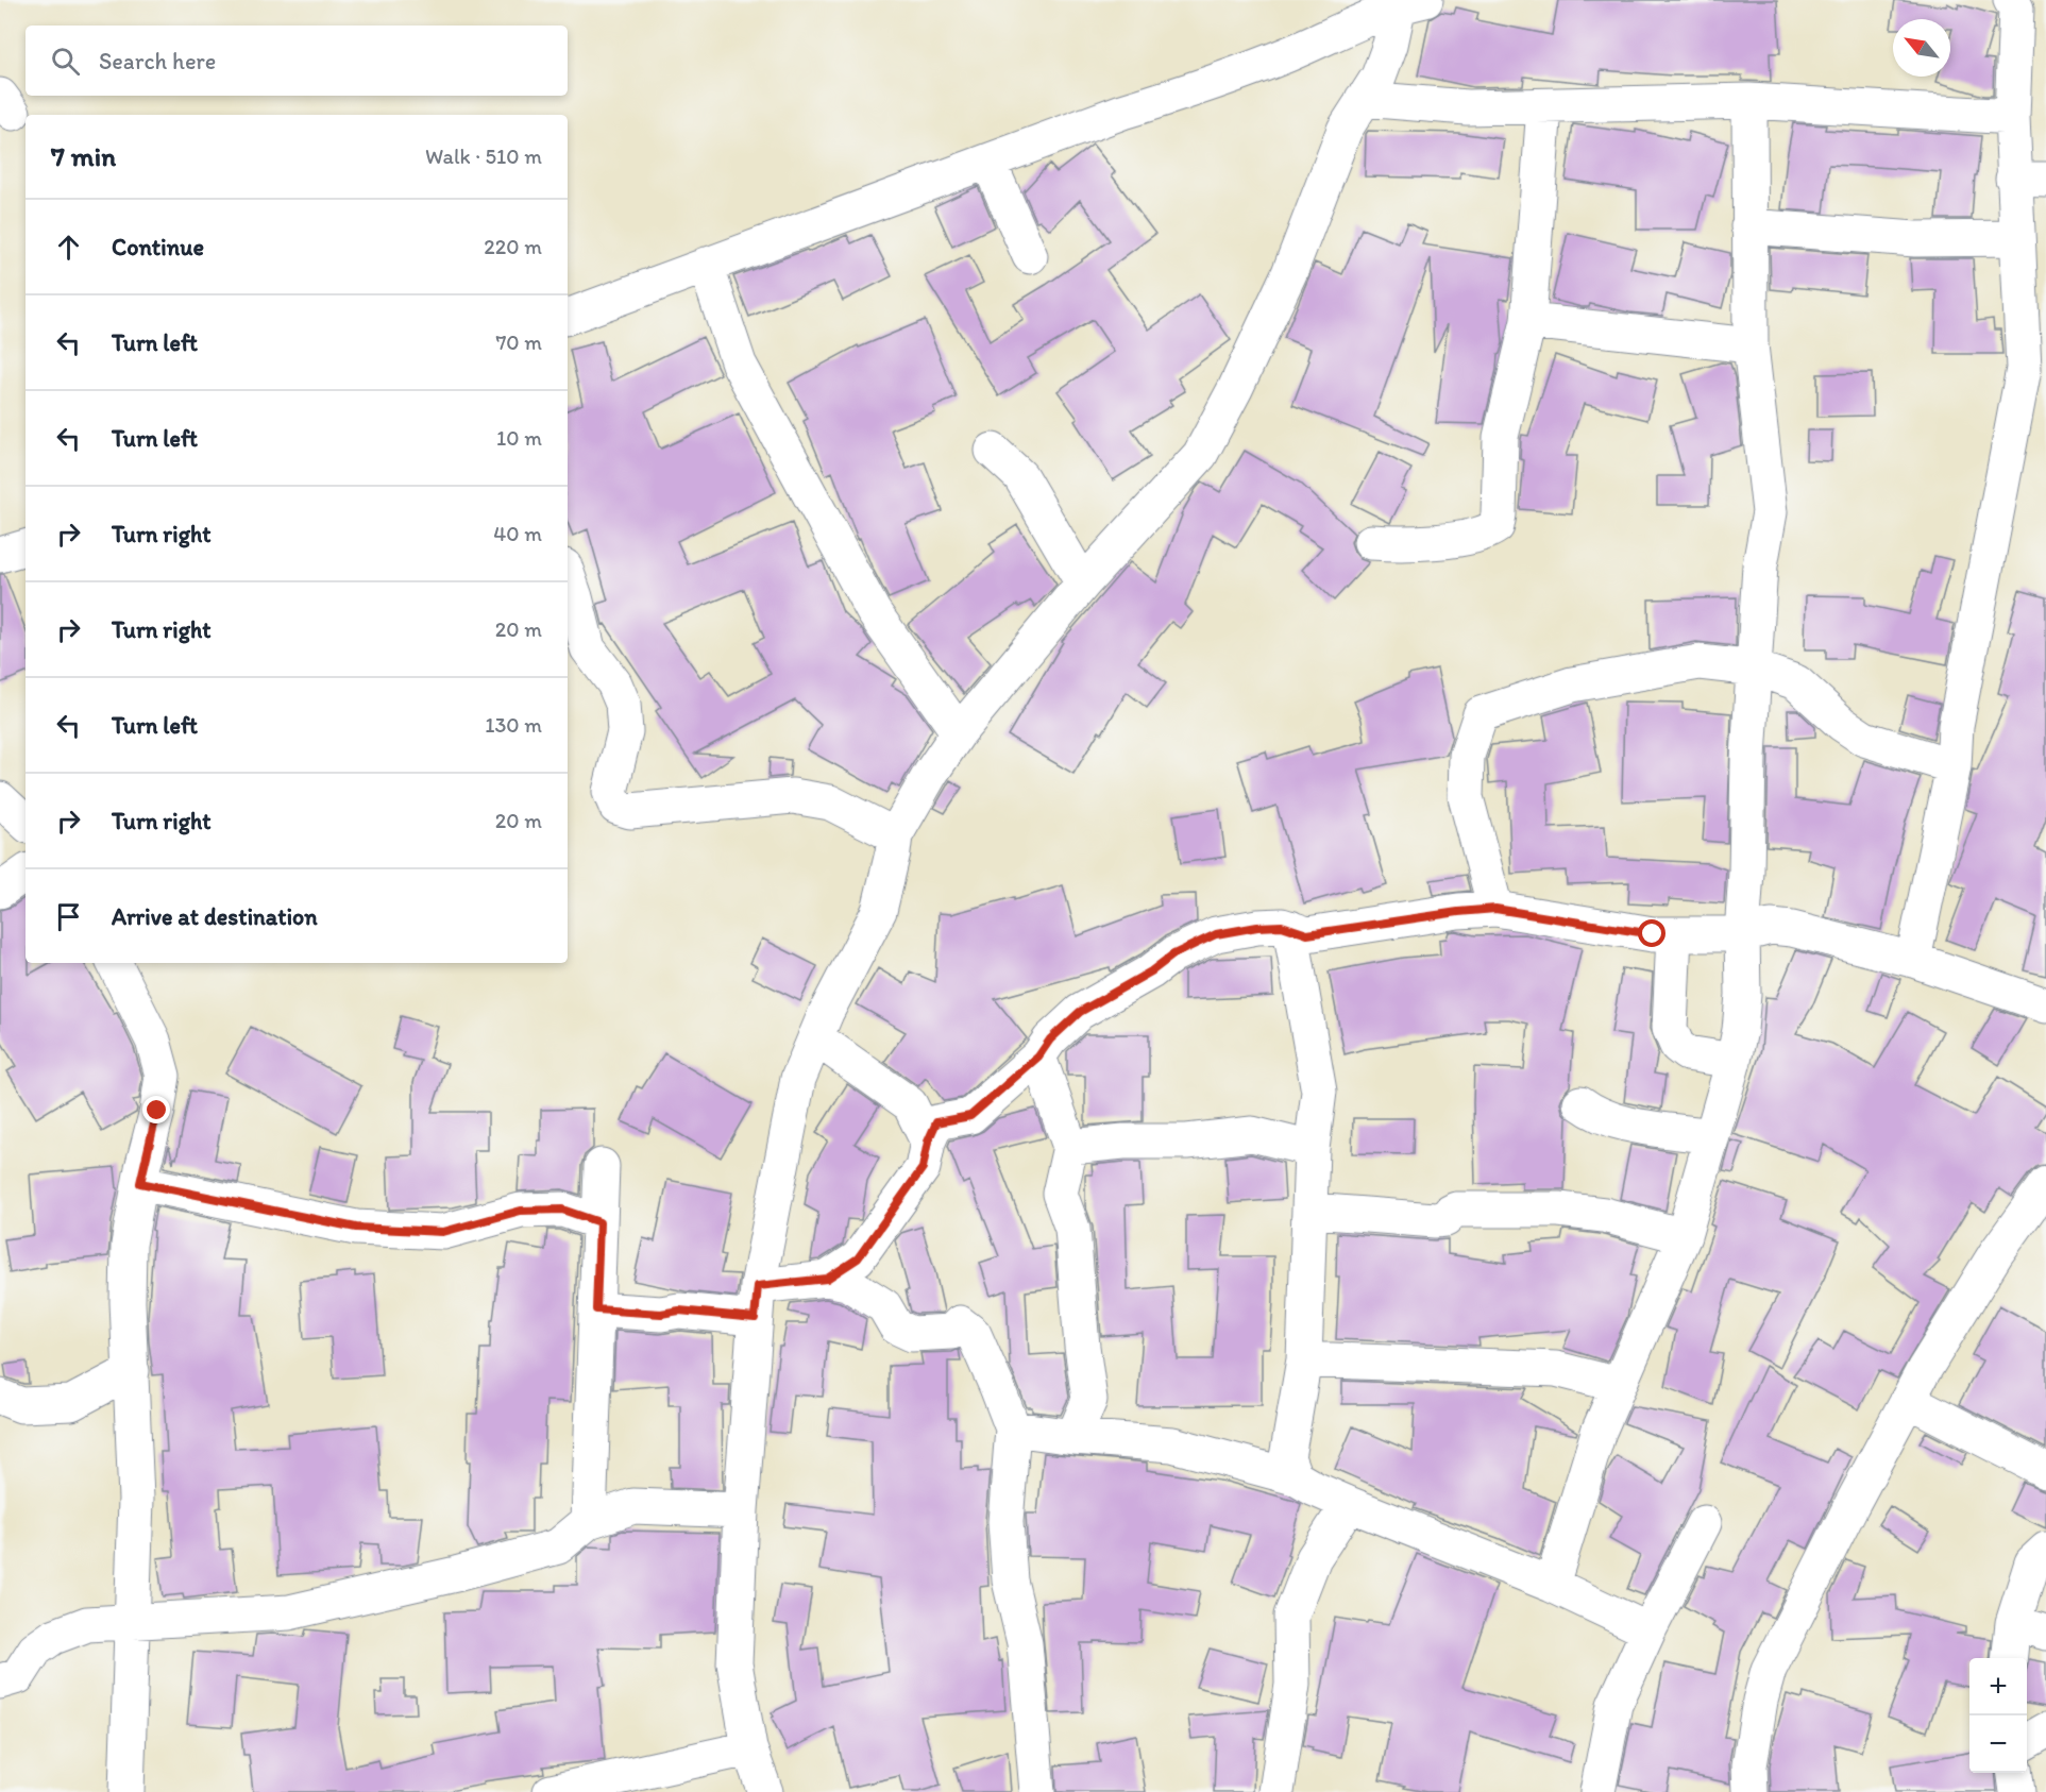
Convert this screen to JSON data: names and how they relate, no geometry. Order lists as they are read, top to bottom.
{
  "north": "top left",
  "page": {
    "search": "Search here",
    "heading": ["7 min", "Walk · 510 m"],
    "list": [
      ["Continue", "220 m"],
      ["Turn left", "70 m"],
      ["Turn left", "10 m"],
      ["Turn right", "40 m"],
      ["Turn right", "20 m"],
      ["Turn left", "130 m"],
      ["Turn right", "20 m"],
      "Arrive at destination"
    ],
    "map_buttons": ["+", "−"]
  }
}
